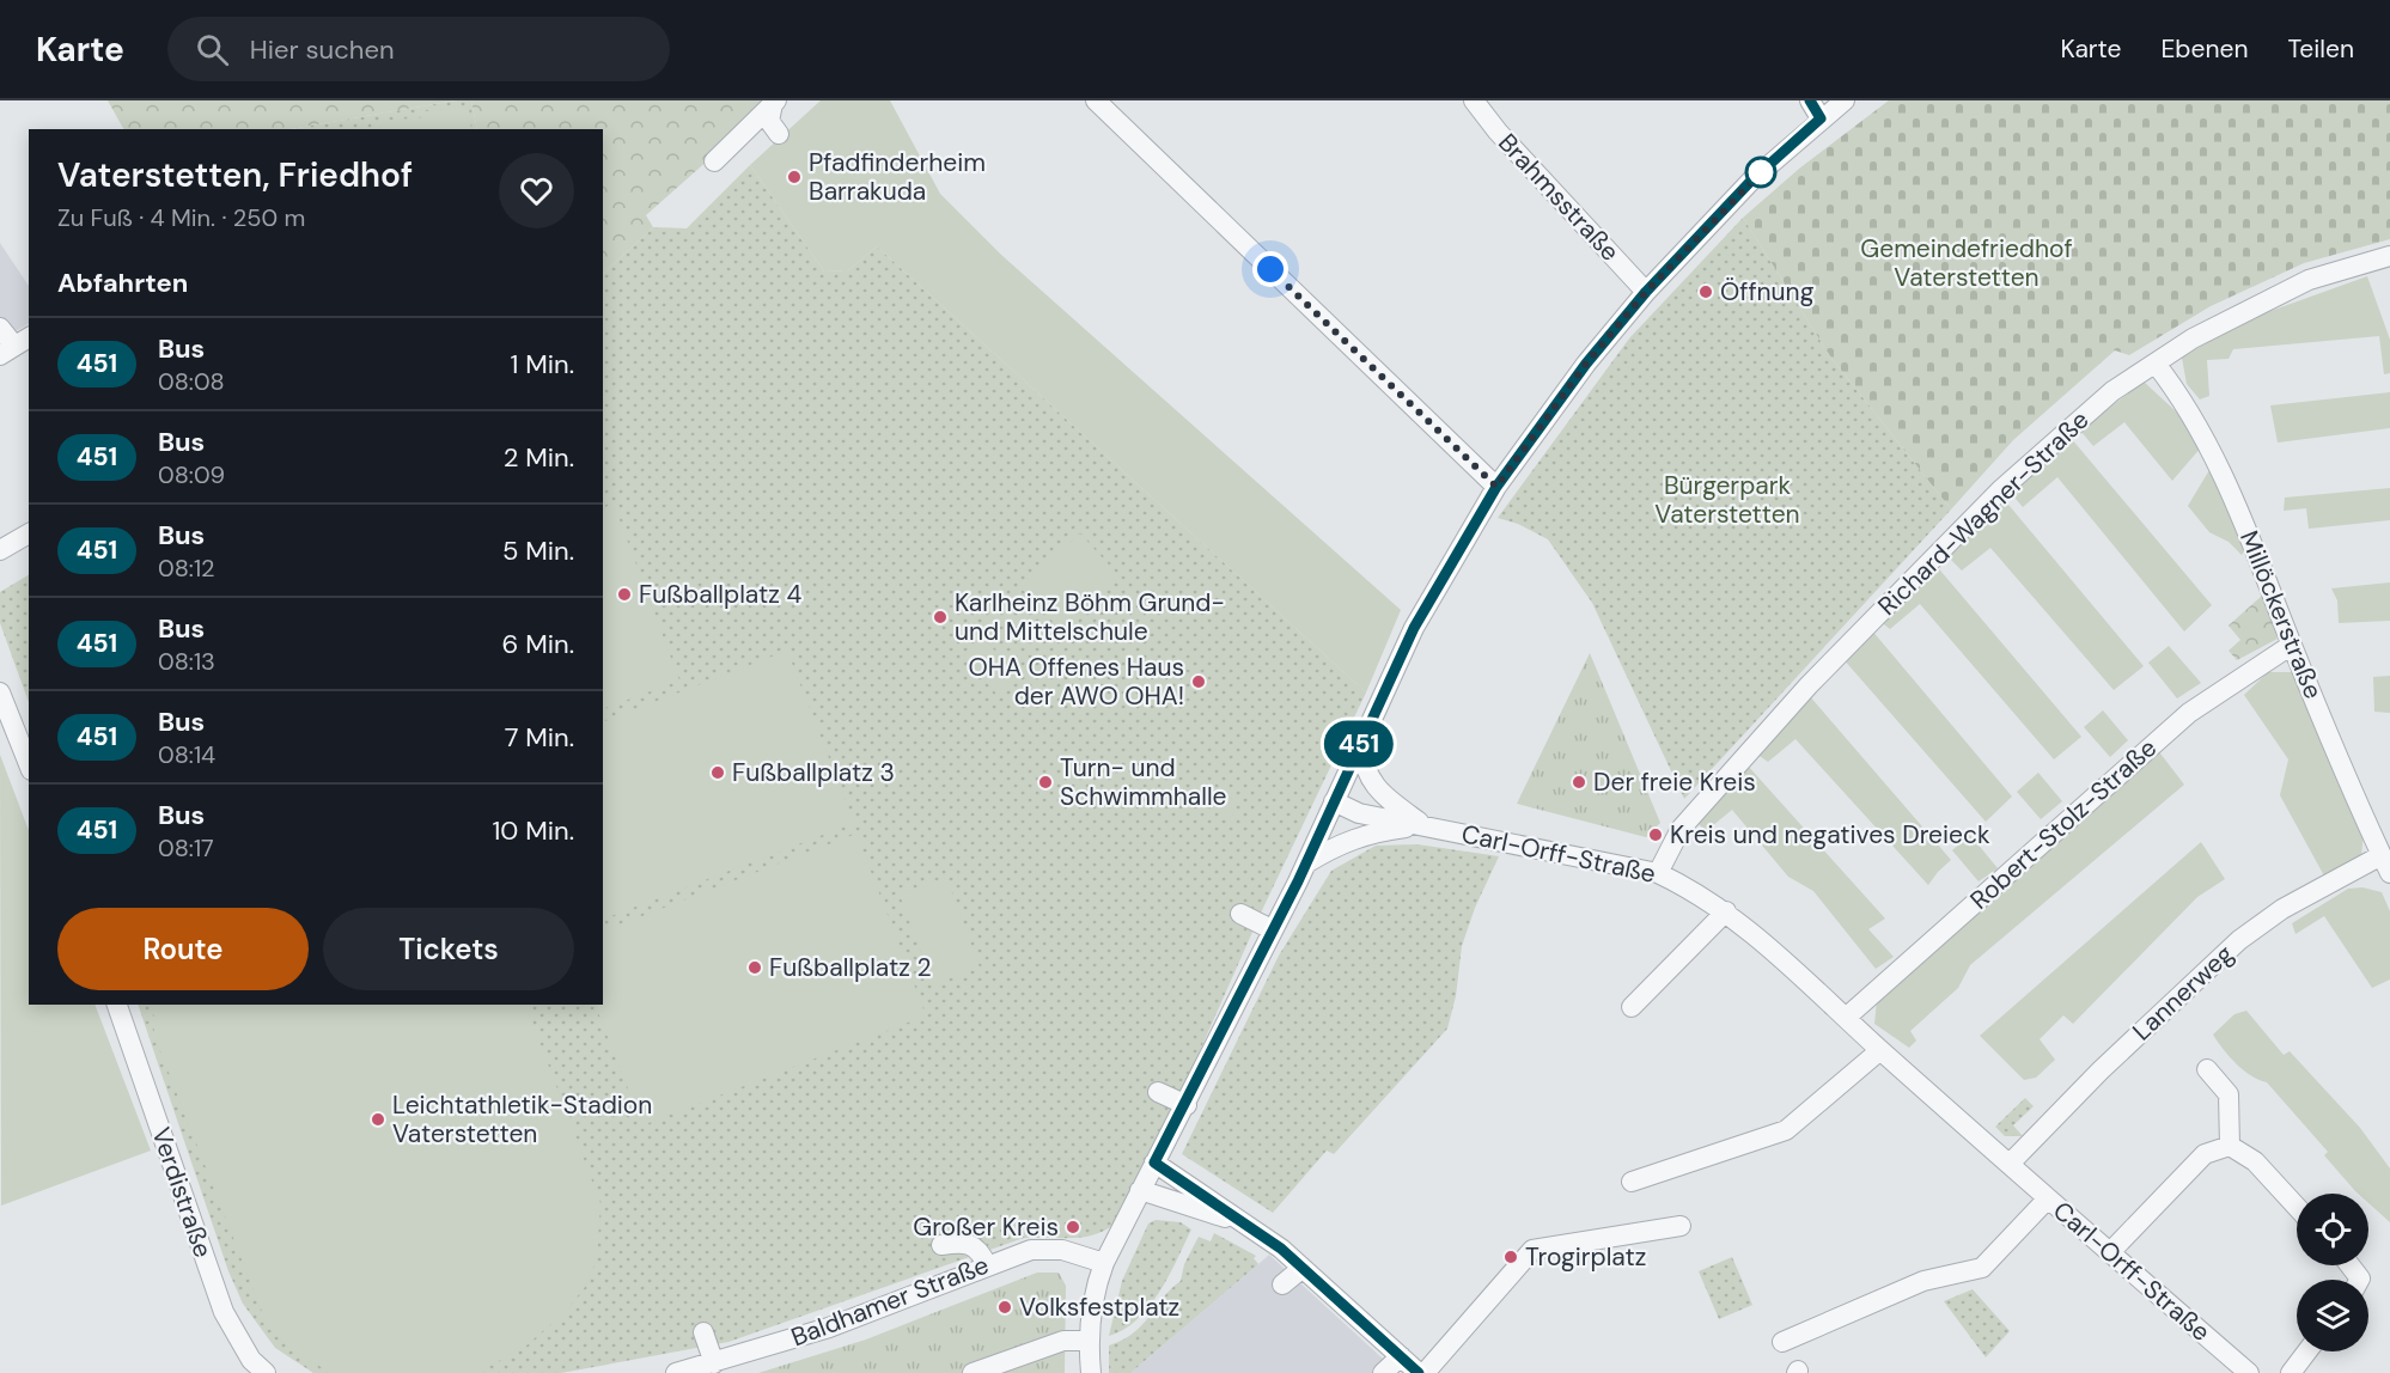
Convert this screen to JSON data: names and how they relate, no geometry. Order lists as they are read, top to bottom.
{
  "streets": {
    "street": [
      "Brahmsstraße",
      "Richard-Wagner-Straße",
      "Millöckerstraße",
      "Robert-Stolz-Straße",
      "Carl-Orff-Straße",
      "Lannerweg",
      "Verdistraße",
      "Baldhamer Straße"
    ]
  },
  "crossings": [
    ["Richard-Wagner-Straße", "Millöckerstraße"],
    ["Richard-Wagner-Straße", "Carl-Orff-Straße"],
    ["Millöckerstraße", "Robert-Stolz-Straße"],
    ["Millöckerstraße", "Lannerweg"],
    ["Robert-Stolz-Straße", "Carl-Orff-Straße"],
    ["Carl-Orff-Straße", "Lannerweg"]
  ],
  "parks": ["Gemeindefriedhof Vaterstetten", "Bürgerpark Vaterstetten"],
  "places": [
    "Pfadfinderheim Barrakuda",
    "Öffnung",
    "Fußballplatz 4",
    "Karlheinz Böhm Grund- und Mittelschule",
    "OHA Offenes Haus der AWO OHA!",
    "Fußballplatz 3",
    "Turn- und Schwimmhalle",
    "Der freie Kreis",
    "Kreis und negatives Dreieck",
    "Fußballplatz 2",
    "Leichtathletik-Stadion Vaterstetten",
    "Großer Kreis",
    "Trogirplatz",
    "Volksfestplatz"
  ],
  "lines": ["bus line 451"],
  "page": {
    "header": "Karte",
    "search": "Hier suchen",
    "nav": ["Karte", "Ebenen", "Teilen"],
    "on_map": "451",
    "heading": [
      ["Vaterstetten, Friedhof", "Zu Fuß · 4 Min. · 250 m"],
      "Abfahrten"
    ],
    "list": [
      {
        "mark": "451",
        "name": "Bus",
        "note": "08:08",
        "value": "1 Min."
      },
      {
        "mark": "451",
        "name": "Bus",
        "note": "08:09",
        "value": "2 Min."
      },
      {
        "mark": "451",
        "name": "Bus",
        "note": "08:12",
        "value": "5 Min."
      },
      {
        "mark": "451",
        "name": "Bus",
        "note": "08:13",
        "value": "6 Min."
      },
      {
        "mark": "451",
        "name": "Bus",
        "note": "08:14",
        "value": "7 Min."
      },
      {
        "mark": "451",
        "name": "Bus",
        "note": "08:17",
        "value": "10 Min."
      }
    ],
    "buttons": ["Route", "Tickets"]
  }
}
